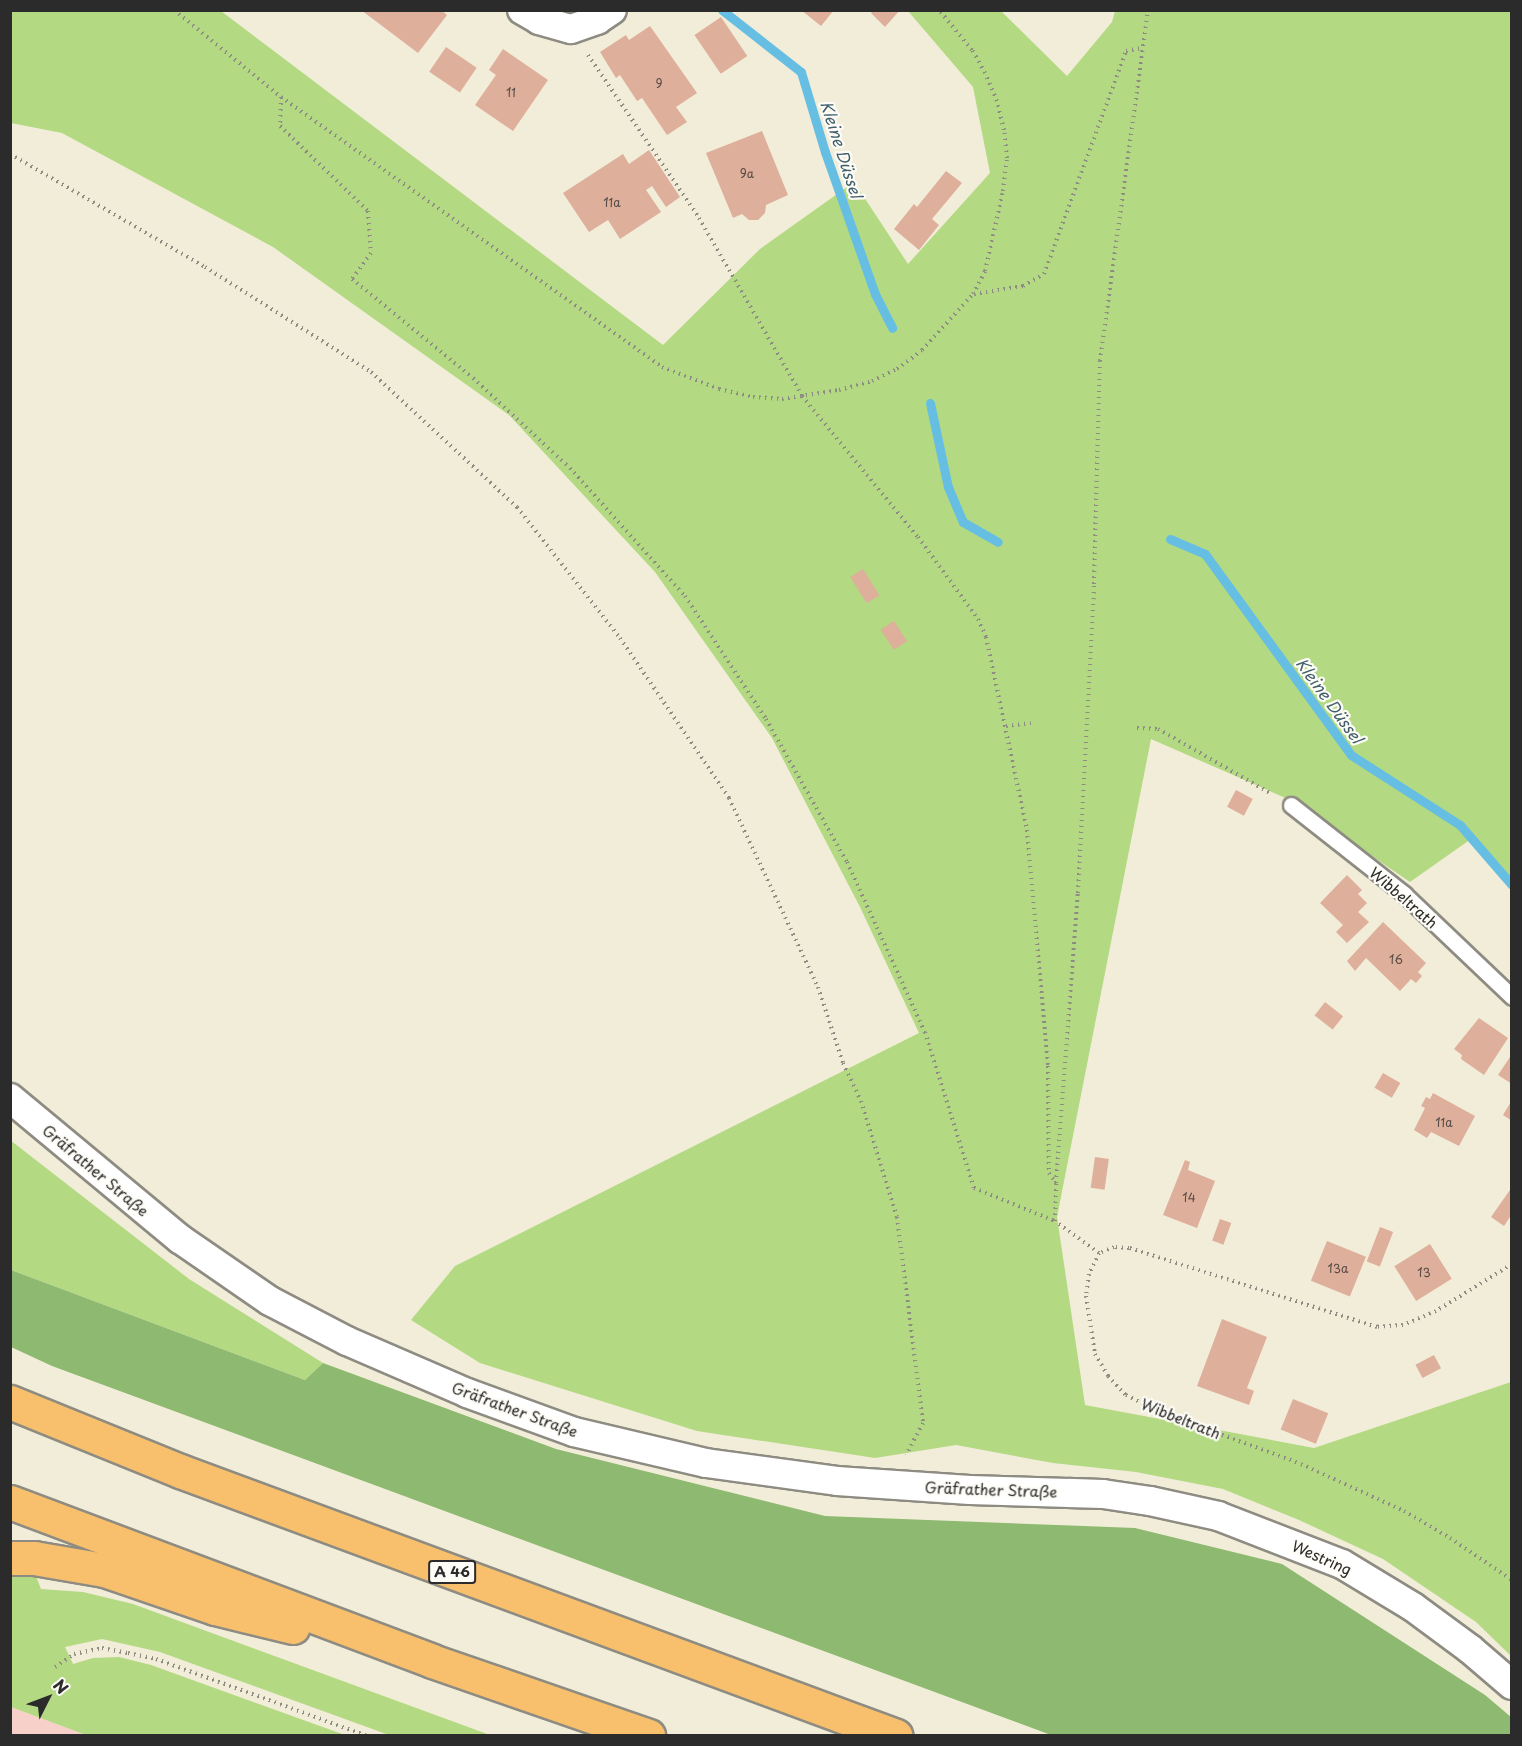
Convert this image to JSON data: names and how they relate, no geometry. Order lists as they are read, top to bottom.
{
  "streets": {
    "highway": ["A 46"],
    "street": ["Gräfrather Straße", "Westring"],
    "lane": ["Wibbeltrath"]
  },
  "crossings": [
    ["Gräfrather Straße", "Westring"]
  ],
  "water": ["Kleine Düssel"],
  "house_numbers": [
    "9",
    "11",
    "9a",
    "11a",
    "16",
    "11a",
    "14",
    "13a",
    "13"
  ],
  "north": "top right"
}
